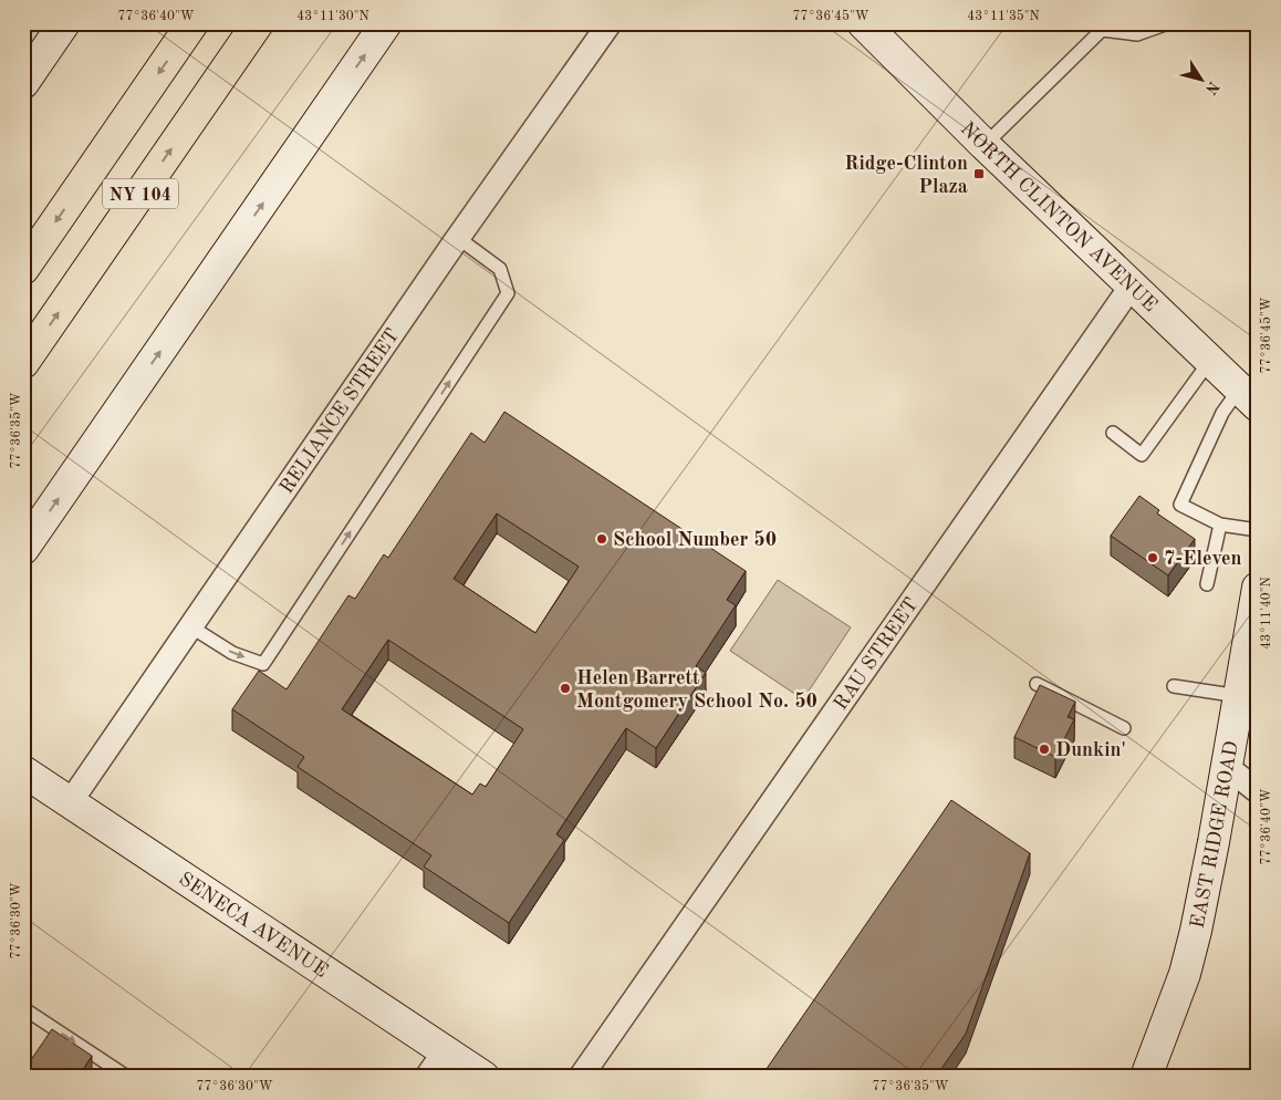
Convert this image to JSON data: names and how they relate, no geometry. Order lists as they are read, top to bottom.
{
  "streets": {
    "highway": ["NY 104"],
    "main road": ["NORTH CLINTON AVENUE", "EAST RIDGE ROAD", "SENECA AVENUE"],
    "street": ["RELIANCE STREET", "RAU STREET"]
  },
  "crossings": [
    ["NORTH CLINTON AVENUE", "RAU STREET"],
    ["RELIANCE STREET", "SENECA AVENUE"]
  ],
  "places": {
    "transit": ["Ridge-Clinton Plaza"],
    "other": [
      "School Number 50",
      "7-Eleven",
      "Helen Barrett Montgomery School No. 50",
      "Dunkin'"
    ]
  },
  "north": "bottom right",
  "coordinates": [
    "77°36'40\"W",
    "43°11'30\"N",
    "77°36'45\"W",
    "43°11'35\"N",
    "77°36'35\"W",
    "43°11'40\"N",
    "77°36'30\"W"
  ]
}
